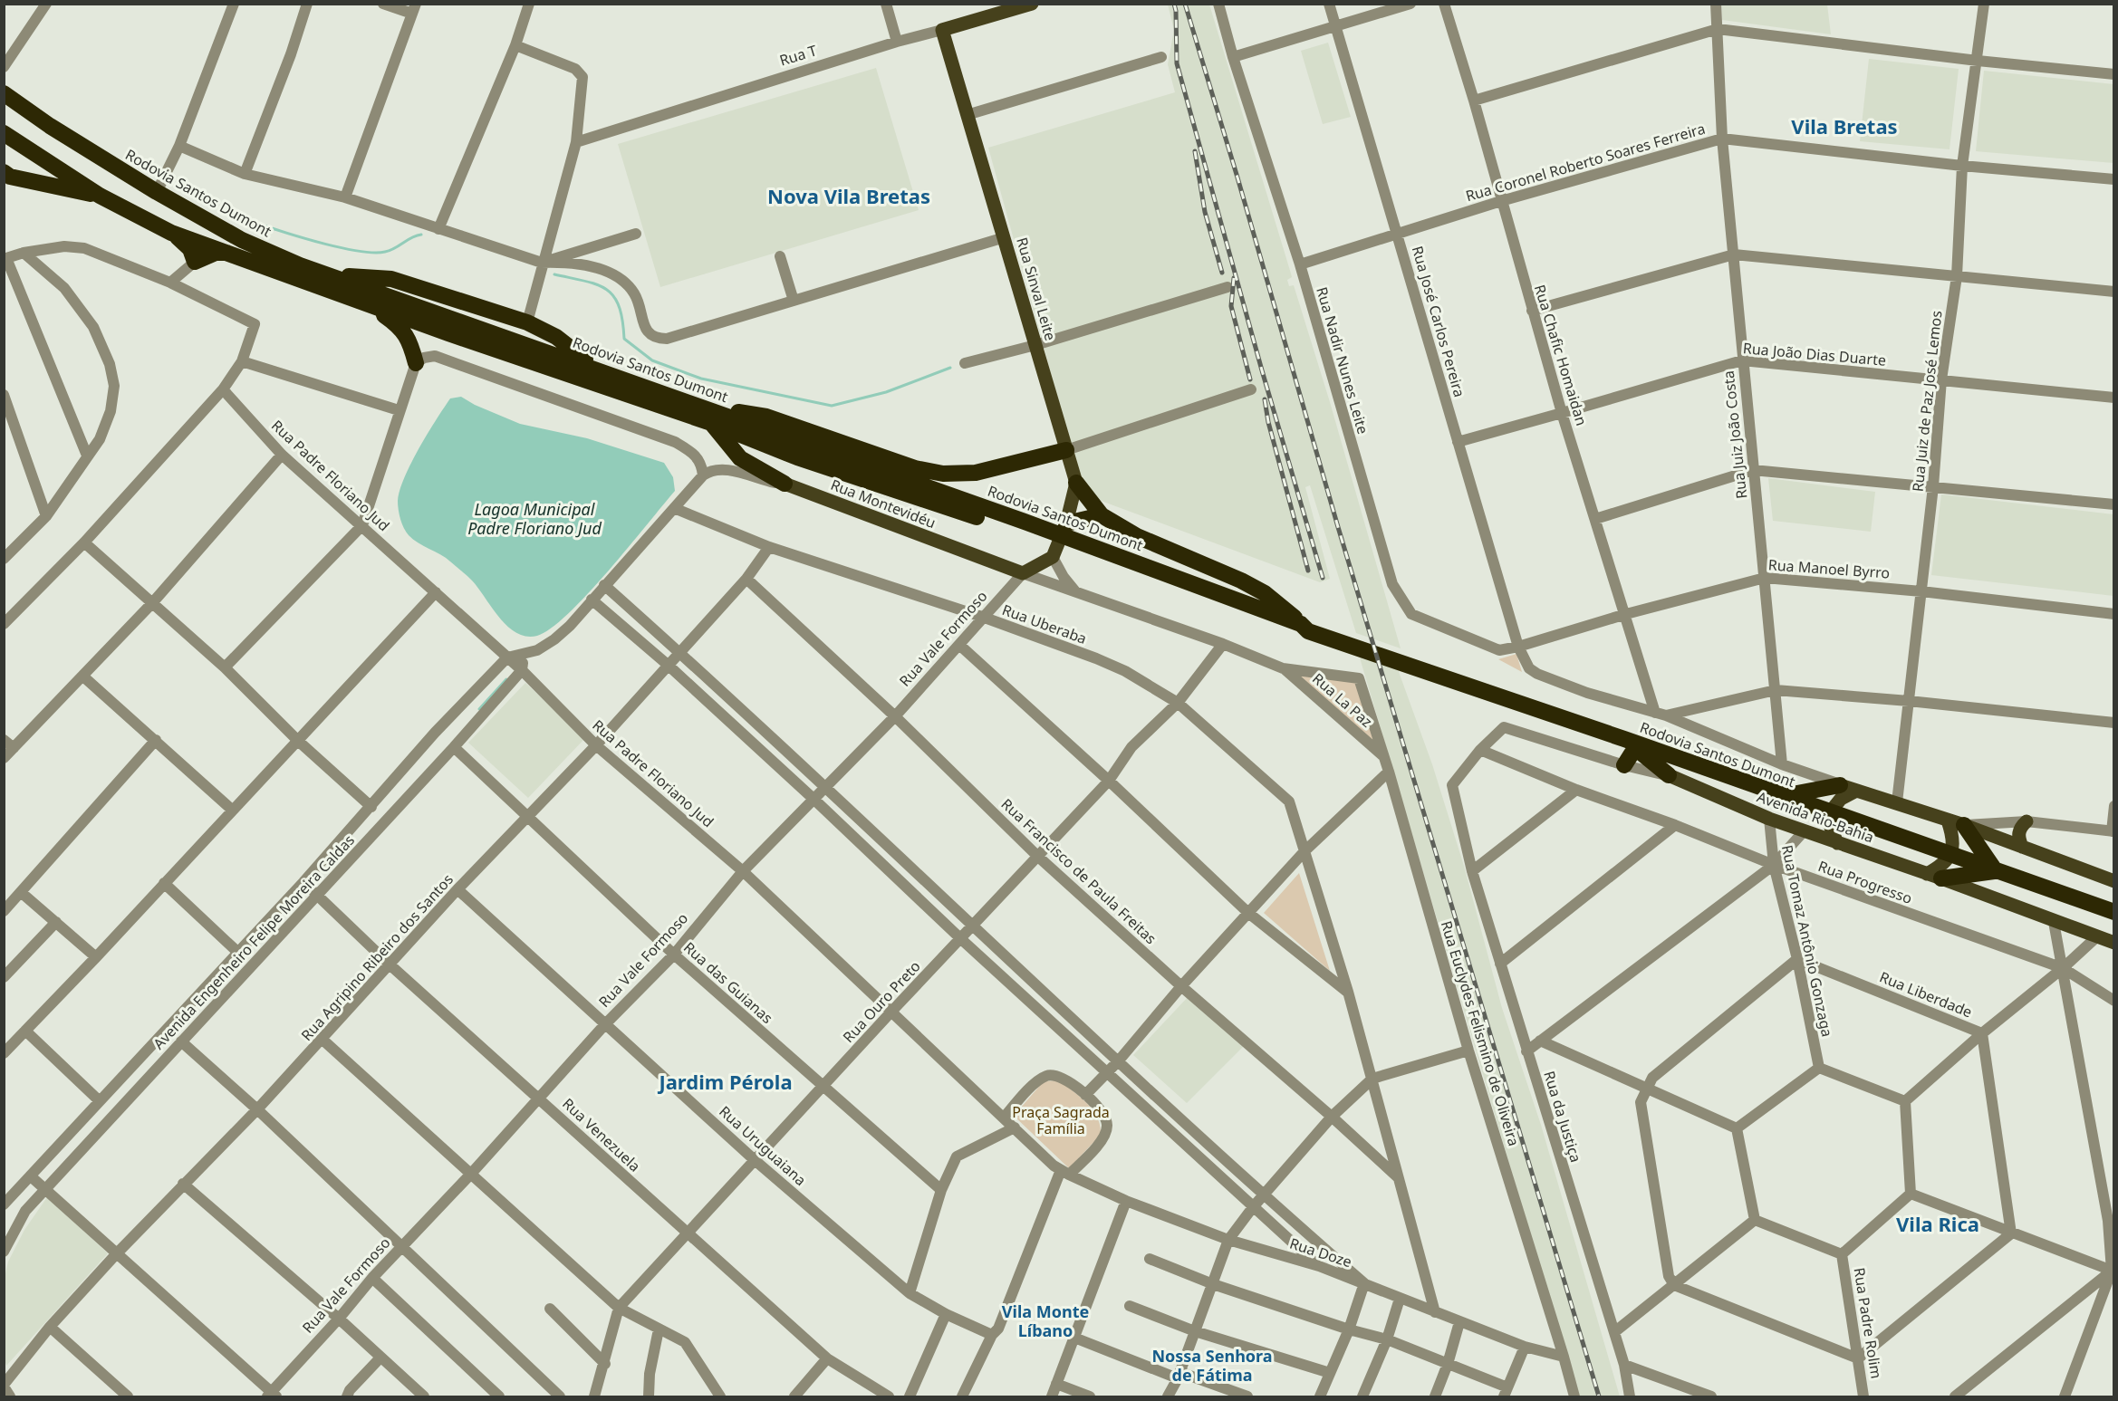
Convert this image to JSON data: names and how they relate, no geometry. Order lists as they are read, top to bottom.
{
  "streets": {
    "highway": ["Rodovia Santos Dumont"],
    "main road": [
      "Rua T",
      "Rua Sinval Leite",
      "Rua Montevidéu",
      "Rua Vale Formoso",
      "Avenida Rio-Bahia"
    ],
    "street": [
      "Rua Coronel Roberto Soares Ferreira",
      "Rua José Carlos Pereira",
      "Rua João Dias Duarte",
      "Rua Chafic Homaidan",
      "Rua Nadir Nunes Leite",
      "Rua Juiz de Paz José Lemos",
      "Rua Juiz João Costa",
      "Rua Padre Floriano Jud",
      "Rua Manoel Byrro",
      "Rua Uberaba",
      "Rua La Paz",
      "Rua Francisco de Paula Freitas",
      "Rua Progresso",
      "Rua Tomaz Antônio Gonzaga",
      "Avenida Engenheiro Felipe Moreira Caldas",
      "Rua Agripino Ribeiro dos Santos",
      "Rua das Guianas",
      "Rua Liberdade",
      "Rua Ouro Preto",
      "Rua Euclydes Felismino de Oliveira",
      "Rua da Justiça",
      "Rua Venezuela",
      "Rua Uruguaiana",
      "Rua Doze",
      "Rua Padre Rolim"
    ]
  },
  "crossings": [
    ["Rua T", "Rua Sinval Leite"],
    ["Rua Coronel Roberto Soares Ferreira", "Rua José Carlos Pereira"],
    ["Rua Coronel Roberto Soares Ferreira", "Rua Chafic Homaidan"],
    ["Rua Coronel Roberto Soares Ferreira", "Rua Nadir Nunes Leite"],
    ["Rua Coronel Roberto Soares Ferreira", "Rua Juiz de Paz José Lemos"],
    ["Rua Coronel Roberto Soares Ferreira", "Rua Juiz João Costa"],
    ["Rua José Carlos Pereira", "Rua João Dias Duarte"],
    ["Rua José Carlos Pereira", "Rua Nadir Nunes Leite"],
    ["Rua José Carlos Pereira", "Rua Manoel Byrro"],
    ["Rua João Dias Duarte", "Rua Chafic Homaidan"],
    ["Rua João Dias Duarte", "Rua Juiz de Paz José Lemos"],
    ["Rua João Dias Duarte", "Rua Juiz João Costa"],
    ["Rua Chafic Homaidan", "Rua Manoel Byrro"],
    ["Rua Nadir Nunes Leite", "Rua Manoel Byrro"],
    ["Rua Juiz de Paz José Lemos", "Rua Manoel Byrro"],
    ["Rua Juiz João Costa", "Rua Manoel Byrro"],
    ["Rua Padre Floriano Jud", "Rua Vale Formoso"],
    ["Rua Padre Floriano Jud", "Avenida Engenheiro Felipe Moreira Caldas"],
    ["Rua Padre Floriano Jud", "Rua Agripino Ribeiro dos Santos"],
    ["Rua Padre Floriano Jud", "Rua Ouro Preto"],
    ["Rua Padre Floriano Jud", "Rua Doze"],
    ["Rua Montevidéu", "Rua Vale Formoso"],
    ["Rua Montevidéu", "Rua La Paz"],
    ["Rua Montevidéu", "Rua Ouro Preto"],
    ["Rua Montevidéu", "Rua Euclydes Felismino de Oliveira"],
    ["Rua Uberaba", "Rua Vale Formoso"],
    ["Rua Uberaba", "Rua Francisco de Paula Freitas"],
    ["Rua Uberaba", "Rua Agripino Ribeiro dos Santos"],
    ["Rua Uberaba", "Rua Ouro Preto"],
    ["Rua Uberaba", "Rua Doze"],
    ["Rua Vale Formoso", "Rua Francisco de Paula Freitas"],
    ["Rua Vale Formoso", "Rua das Guianas"],
    ["Rua Vale Formoso", "Rua Venezuela"],
    ["Rua Vale Formoso", "Rua Uruguaiana"],
    ["Rua La Paz", "Rua Euclydes Felismino de Oliveira"],
    ["Avenida Rio-Bahia", "Rua Progresso"],
    ["Avenida Rio-Bahia", "Rua Tomaz Antônio Gonzaga"],
    ["Avenida Rio-Bahia", "Rua da Justiça"],
    ["Rua Francisco de Paula Freitas", "Rua Agripino Ribeiro dos Santos"],
    ["Rua Francisco de Paula Freitas", "Rua Ouro Preto"],
    ["Rua Progresso", "Rua Tomaz Antônio Gonzaga"],
    ["Rua Progresso", "Rua da Justiça"],
    ["Rua Tomaz Antônio Gonzaga", "Rua Liberdade"],
    ["Rua Tomaz Antônio Gonzaga", "Rua Padre Rolim"],
    ["Avenida Engenheiro Felipe Moreira Caldas", "Rua das Guianas"],
    ["Avenida Engenheiro Felipe Moreira Caldas", "Rua Venezuela"],
    ["Rua Agripino Ribeiro dos Santos", "Rua das Guianas"],
    ["Rua Agripino Ribeiro dos Santos", "Rua Venezuela"],
    ["Rua Agripino Ribeiro dos Santos", "Rua Uruguaiana"],
    ["Rua das Guianas", "Rua Ouro Preto"],
    ["Rua Ouro Preto", "Rua Venezuela"],
    ["Rua Ouro Preto", "Rua Uruguaiana"],
    ["Rua Euclydes Felismino de Oliveira", "Rua Doze"]
  ],
  "districts": [
    "Vila Bretas",
    "Nova Vila Bretas",
    "Jardim Pérola",
    "Vila Rica",
    "Vila Monte Líbano",
    "Nossa Senhora de Fátima"
  ],
  "water": ["Lagoa Municipal Padre Floriano Jud"],
  "parks": ["Praça Sagrada Família"]
}
